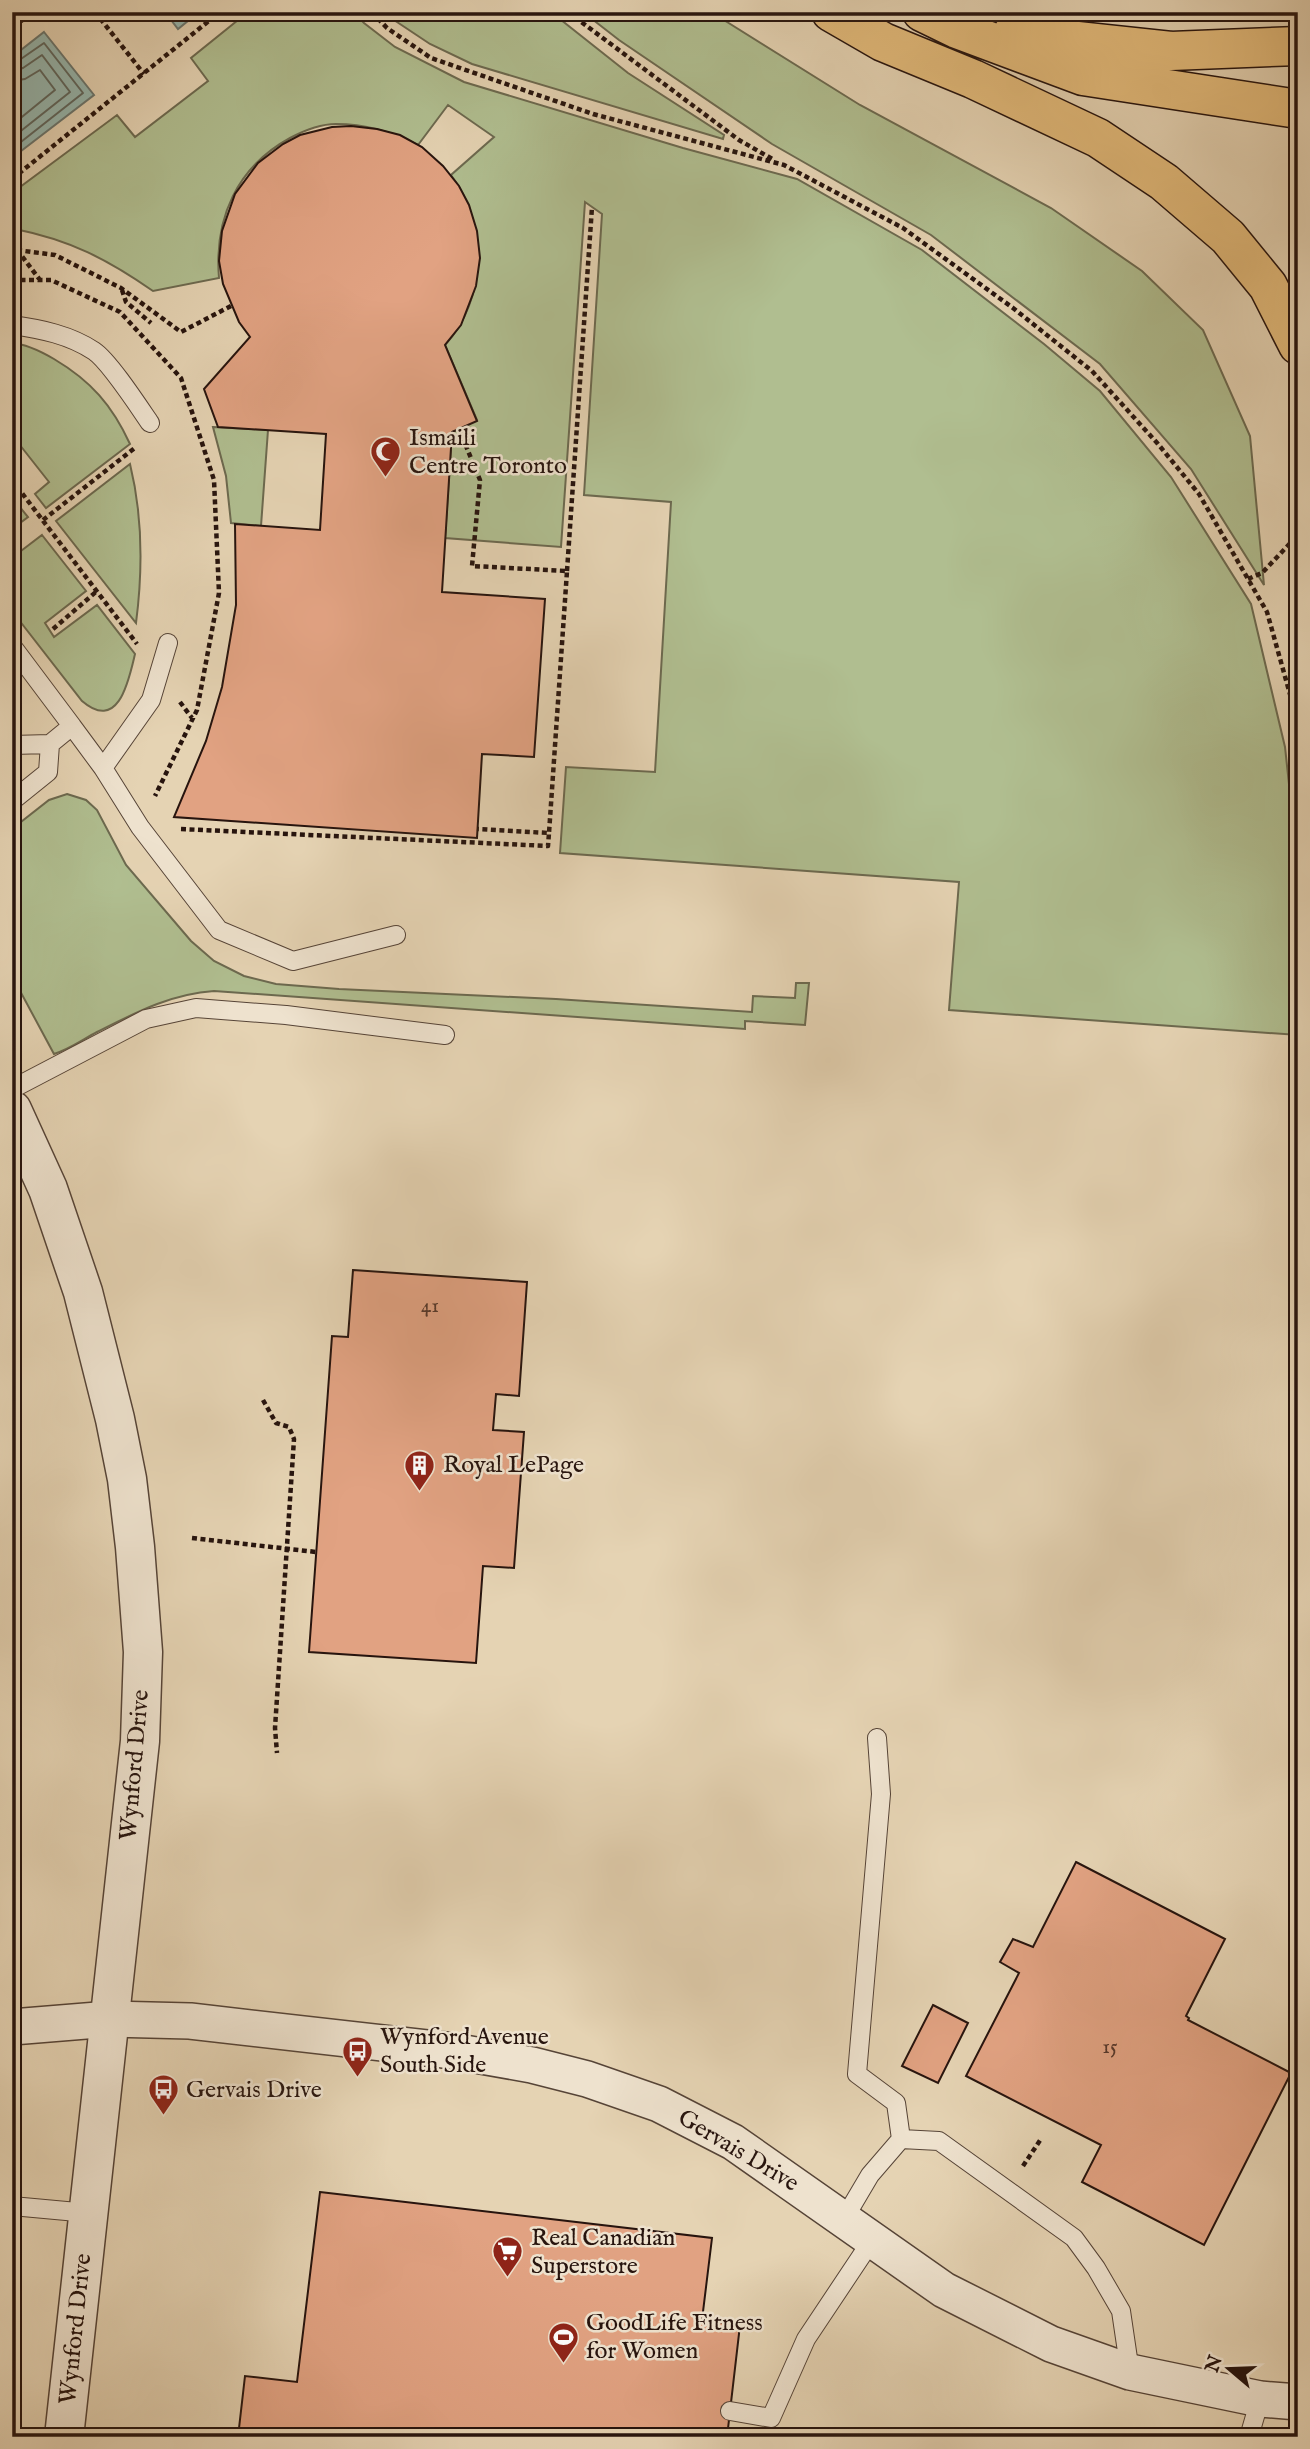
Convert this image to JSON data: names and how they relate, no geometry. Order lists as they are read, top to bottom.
{
  "streets": {
    "street": ["Wynford Drive", "Gervais Drive"]
  },
  "crossings": [
    ["Wynford Drive", "Gervais Drive"]
  ],
  "places": {
    "mosque": ["Ismaili Centre Toronto"],
    "building": ["Royal LePage"],
    "bus stop": ["Wynford Avenue South Side", "Gervais Drive"],
    "supermarket": ["Real Canadian Superstore"],
    "sports": ["GoodLife Fitness for Women"]
  },
  "house_numbers": ["41", "15"],
  "north": "left"
}
